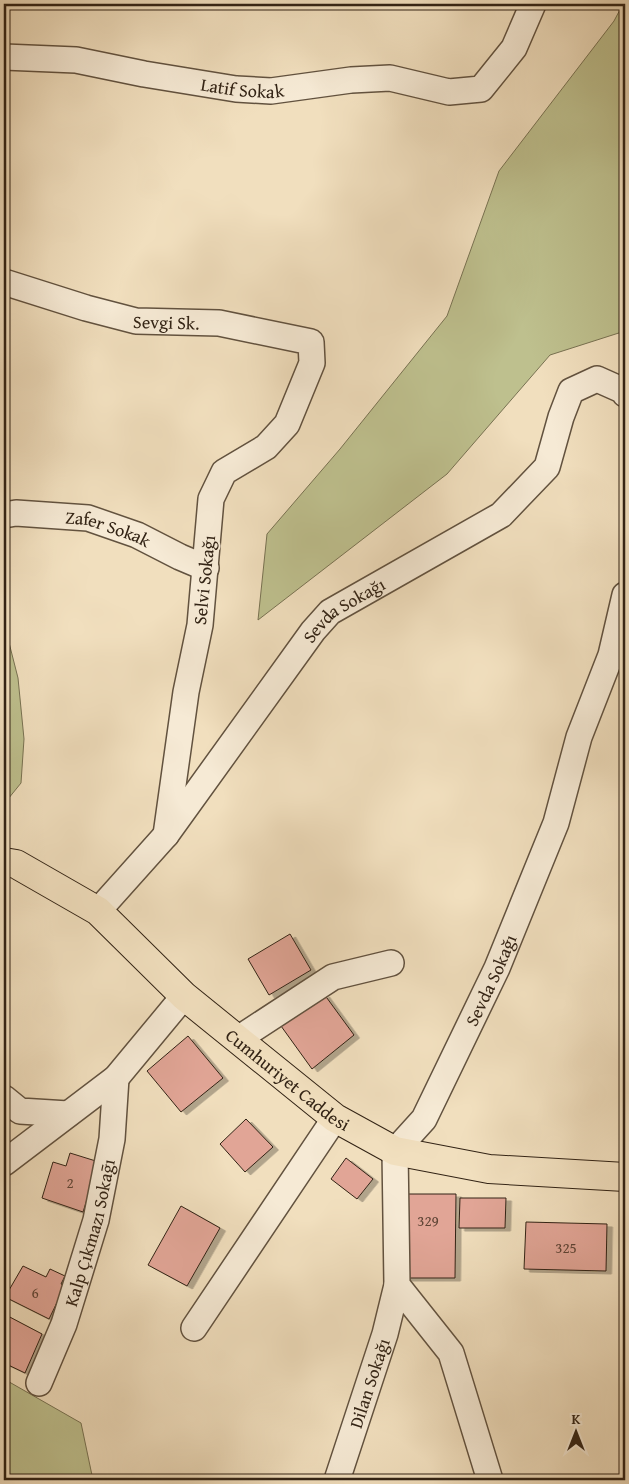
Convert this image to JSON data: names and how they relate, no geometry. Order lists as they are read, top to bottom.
{
  "streets": {
    "main road": ["Cumhuriyet Caddesi"],
    "street": [
      "Latif Sokak",
      "Sevgi Sk.",
      "Zafer Sokak",
      "Selvi Sokağı",
      "Sevda Sokağı",
      "Kalp Çıkmazı Sokaḡı",
      "Dilan Sokağı"
    ]
  },
  "crossings": [
    ["Sevgi Sk.", "Selvi Sokağı"],
    ["Zafer Sokak", "Selvi Sokağı"],
    ["Selvi Sokağı", "Sevda Sokağı"],
    ["Sevda Sokağı", "Cumhuriyet Caddesi"],
    ["Sevda Sokağı", "Dilan Sokağı"],
    ["Cumhuriyet Caddesi", "Dilan Sokağı"]
  ],
  "house_numbers": [
    "2",
    "329",
    "325",
    "6"
  ],
  "north": "top"
}
